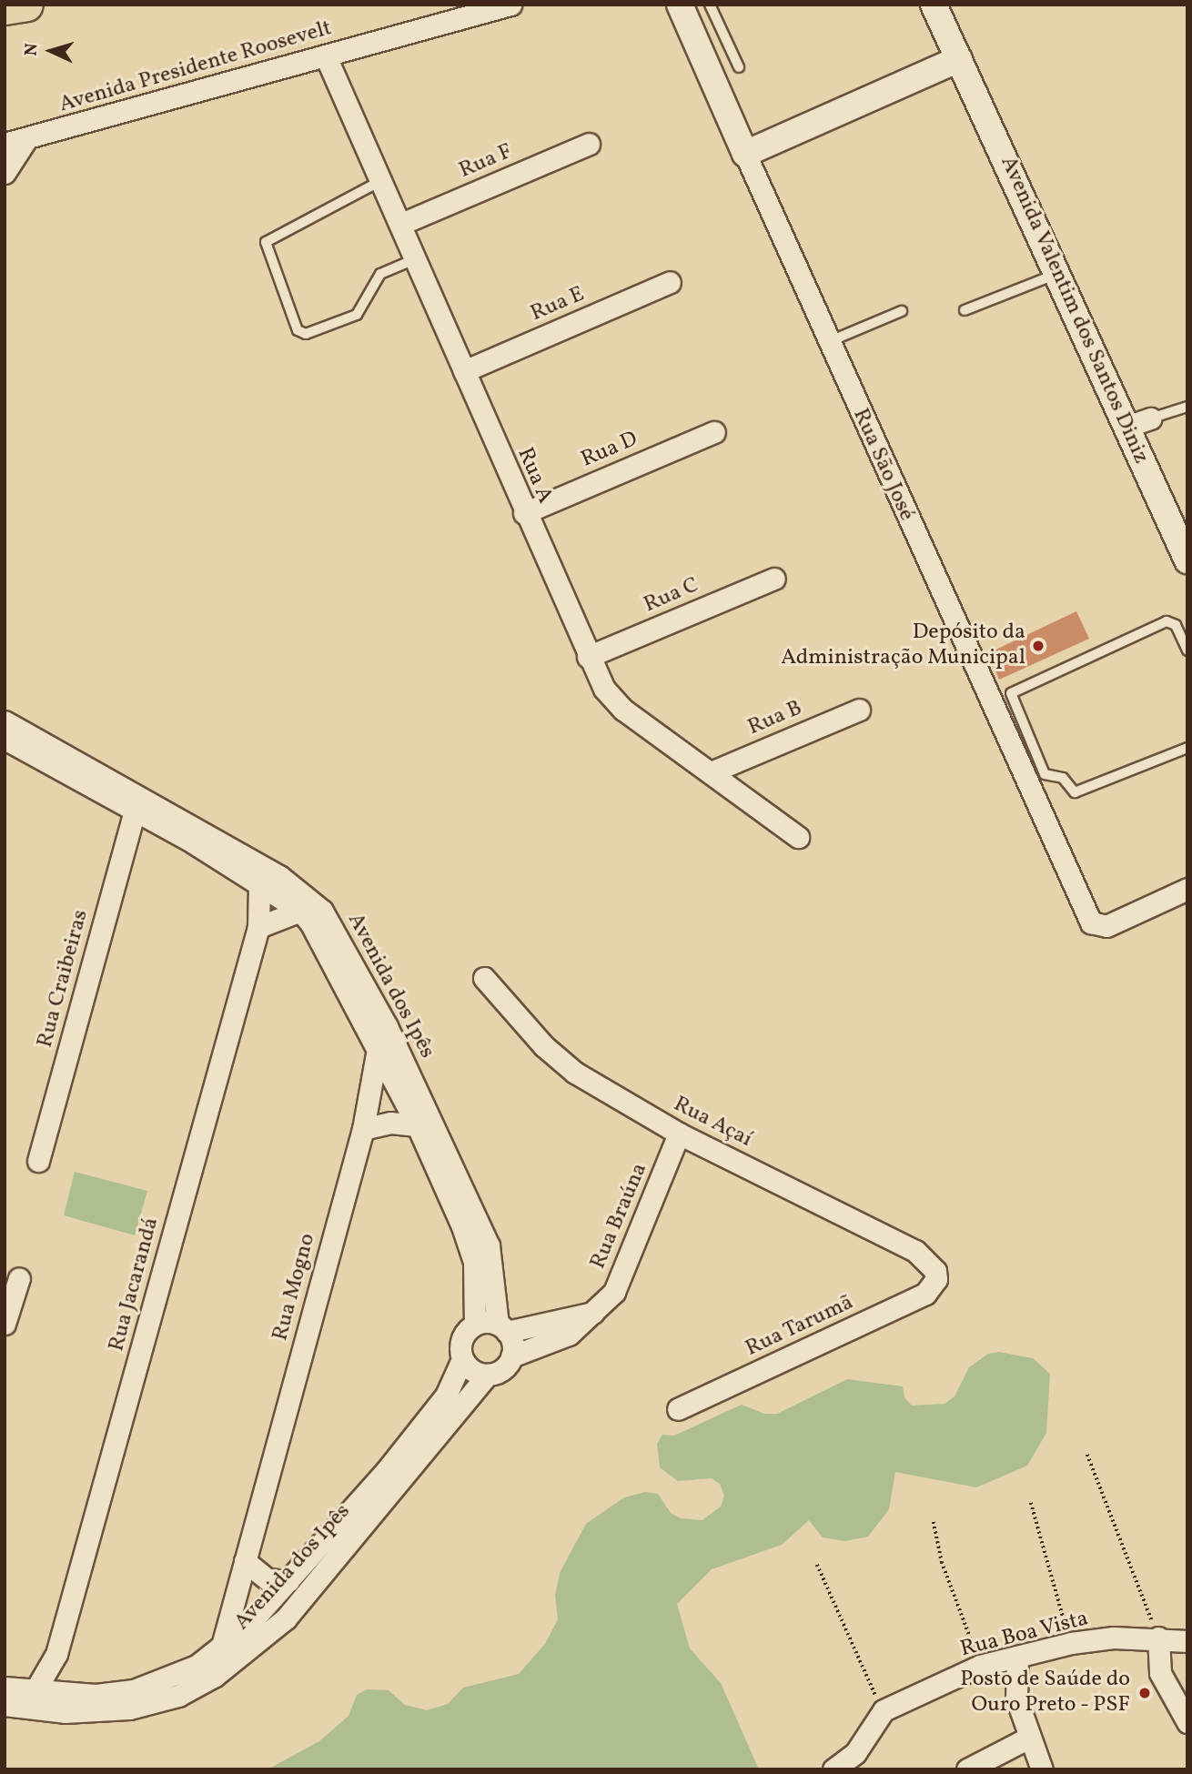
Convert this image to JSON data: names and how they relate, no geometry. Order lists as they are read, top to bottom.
{
  "streets": {
    "street": [
      "Avenida Presidente Roosevelt",
      "Rua F",
      "Rua E",
      "Avenida Valentim dos Santos Diniz",
      "Rua D",
      "Rua São José",
      "Rua A",
      "Rua C",
      "Rua B",
      "Rua Craibeiras",
      "Avenida dos Ipês",
      "Rua Açaí",
      "Rua Braúna",
      "Rua Jacarandá",
      "Rua Mogno",
      "Rua Tarumã",
      "Rua Boa Vista"
    ]
  },
  "crossings": [
    ["Avenida Presidente Roosevelt", "Rua A"],
    ["Rua F", "Rua A"],
    ["Rua E", "Rua A"],
    ["Rua D", "Rua A"],
    ["Rua A", "Rua C"],
    ["Rua A", "Rua B"],
    ["Rua Craibeiras", "Avenida dos Ipês"],
    ["Avenida dos Ipês", "Rua Braúna"],
    ["Avenida dos Ipês", "Rua Jacarandá"],
    ["Avenida dos Ipês", "Rua Mogno"],
    ["Rua Açaí", "Rua Braúna"],
    ["Rua Açaí", "Rua Tarumã"]
  ],
  "places": ["Depósito da Administração Municipal", "Posto de Saúde do Ouro Preto - PSF"],
  "north": "left"
}
